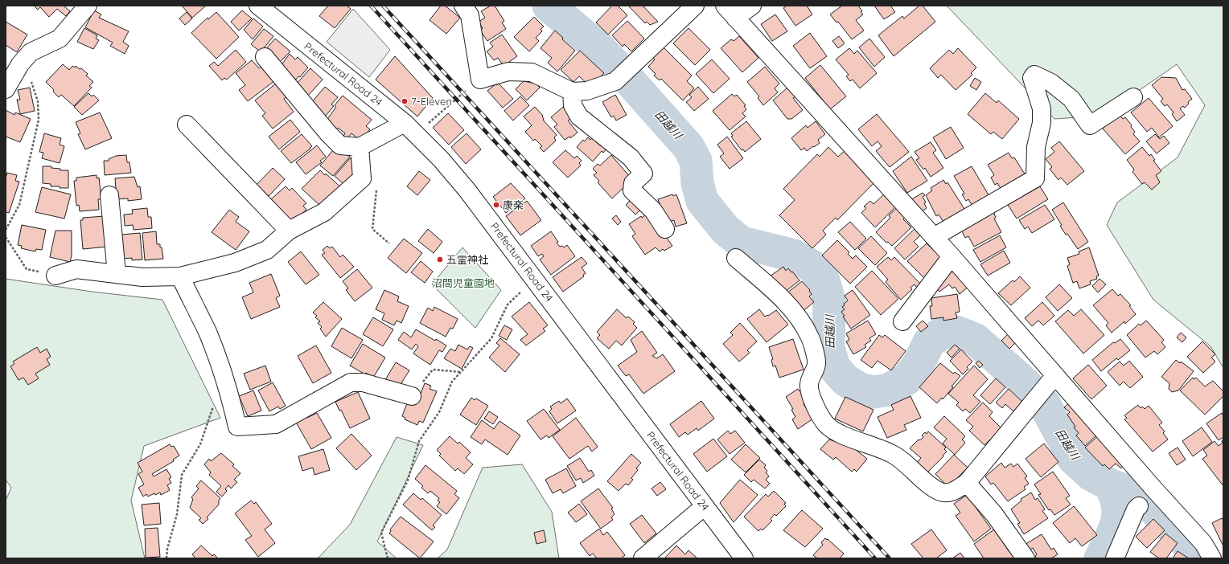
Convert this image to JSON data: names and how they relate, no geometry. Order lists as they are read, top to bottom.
{
  "streets": {
    "street": ["Prefectural Road 24"]
  },
  "water": ["田越川"],
  "parks": ["沼間児童園地"],
  "places": ["7-Eleven", "康楽", "五霊神社"]
}
